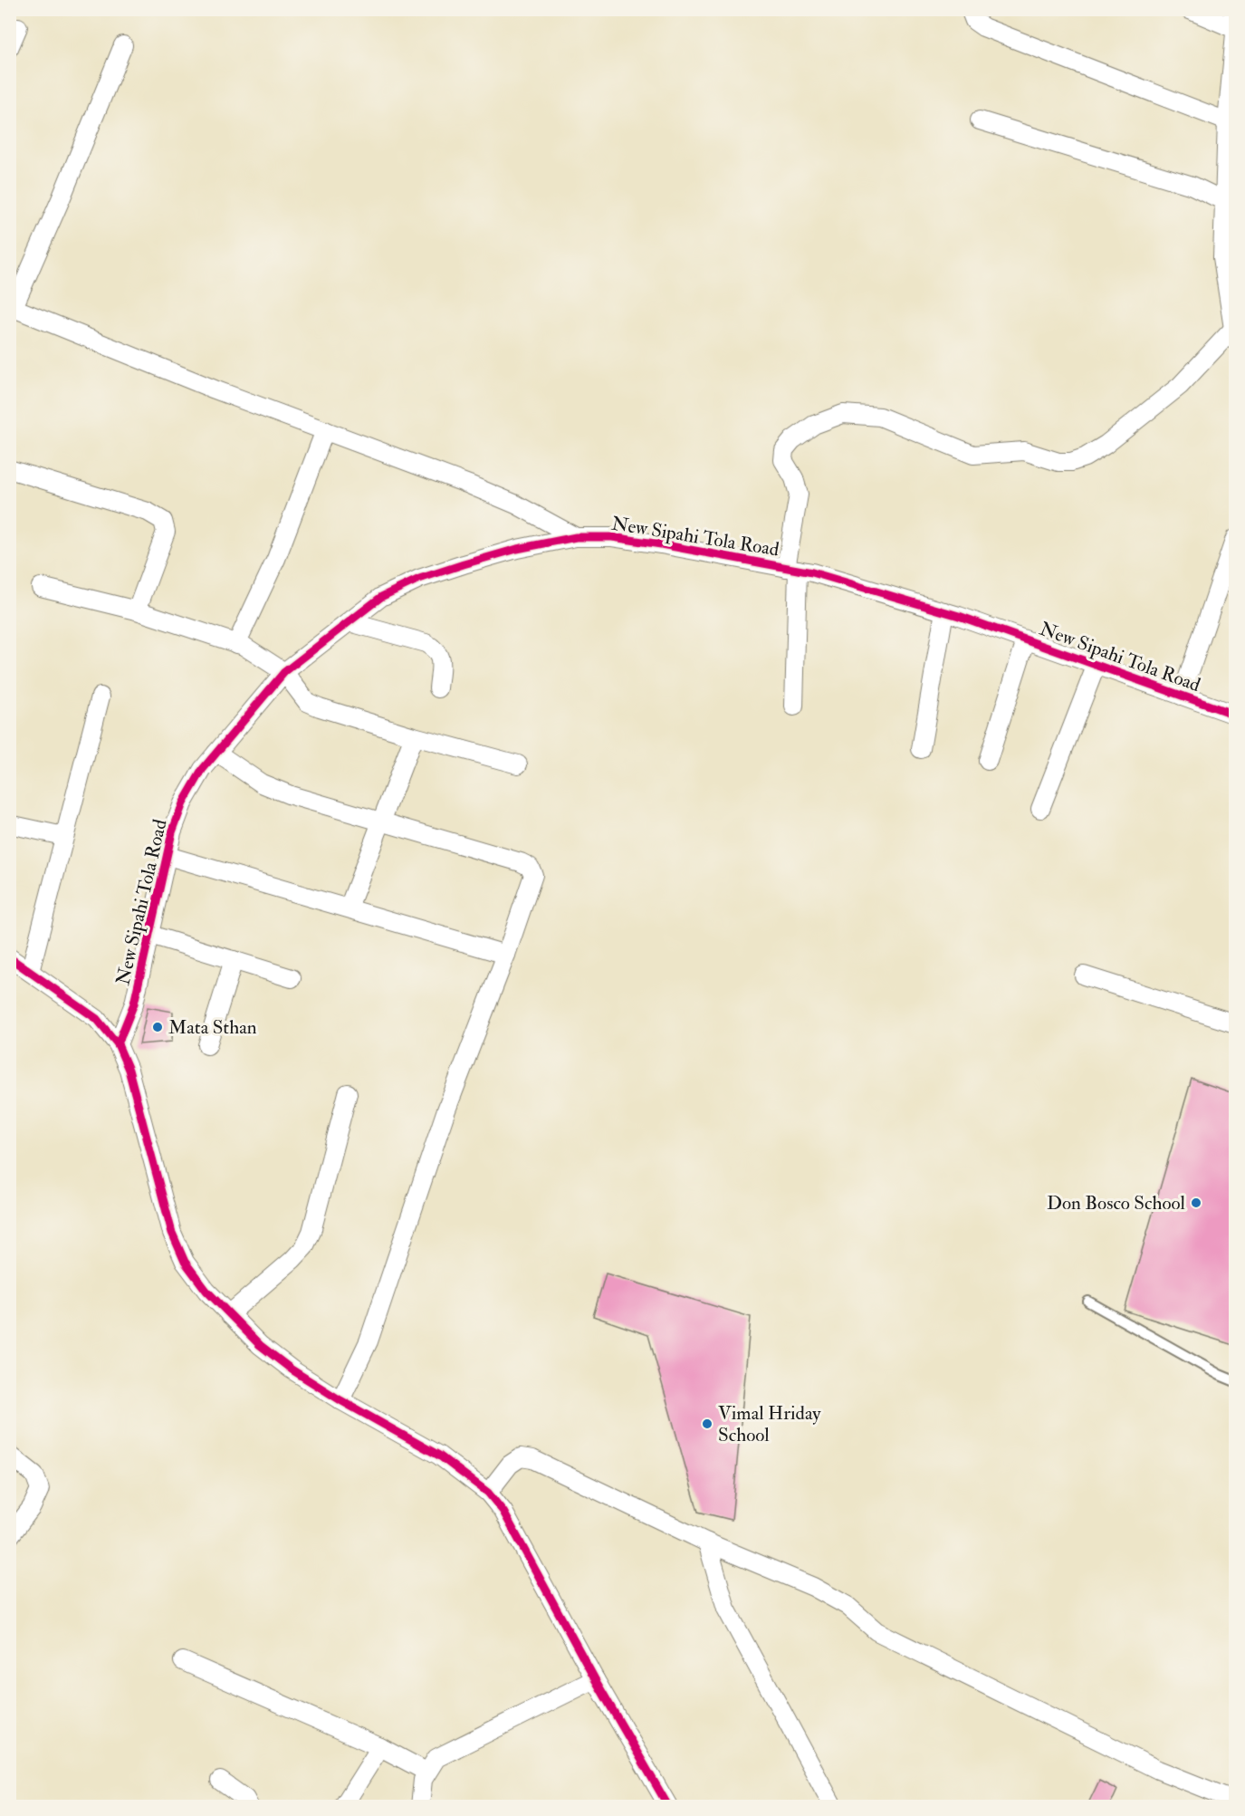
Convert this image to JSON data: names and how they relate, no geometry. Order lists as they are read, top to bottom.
{
  "streets": {
    "street": ["New Sipahi Tola Road"]
  },
  "places": ["Mata Sthan", "Don Bosco School", "Vimal Hriday School"]
}
